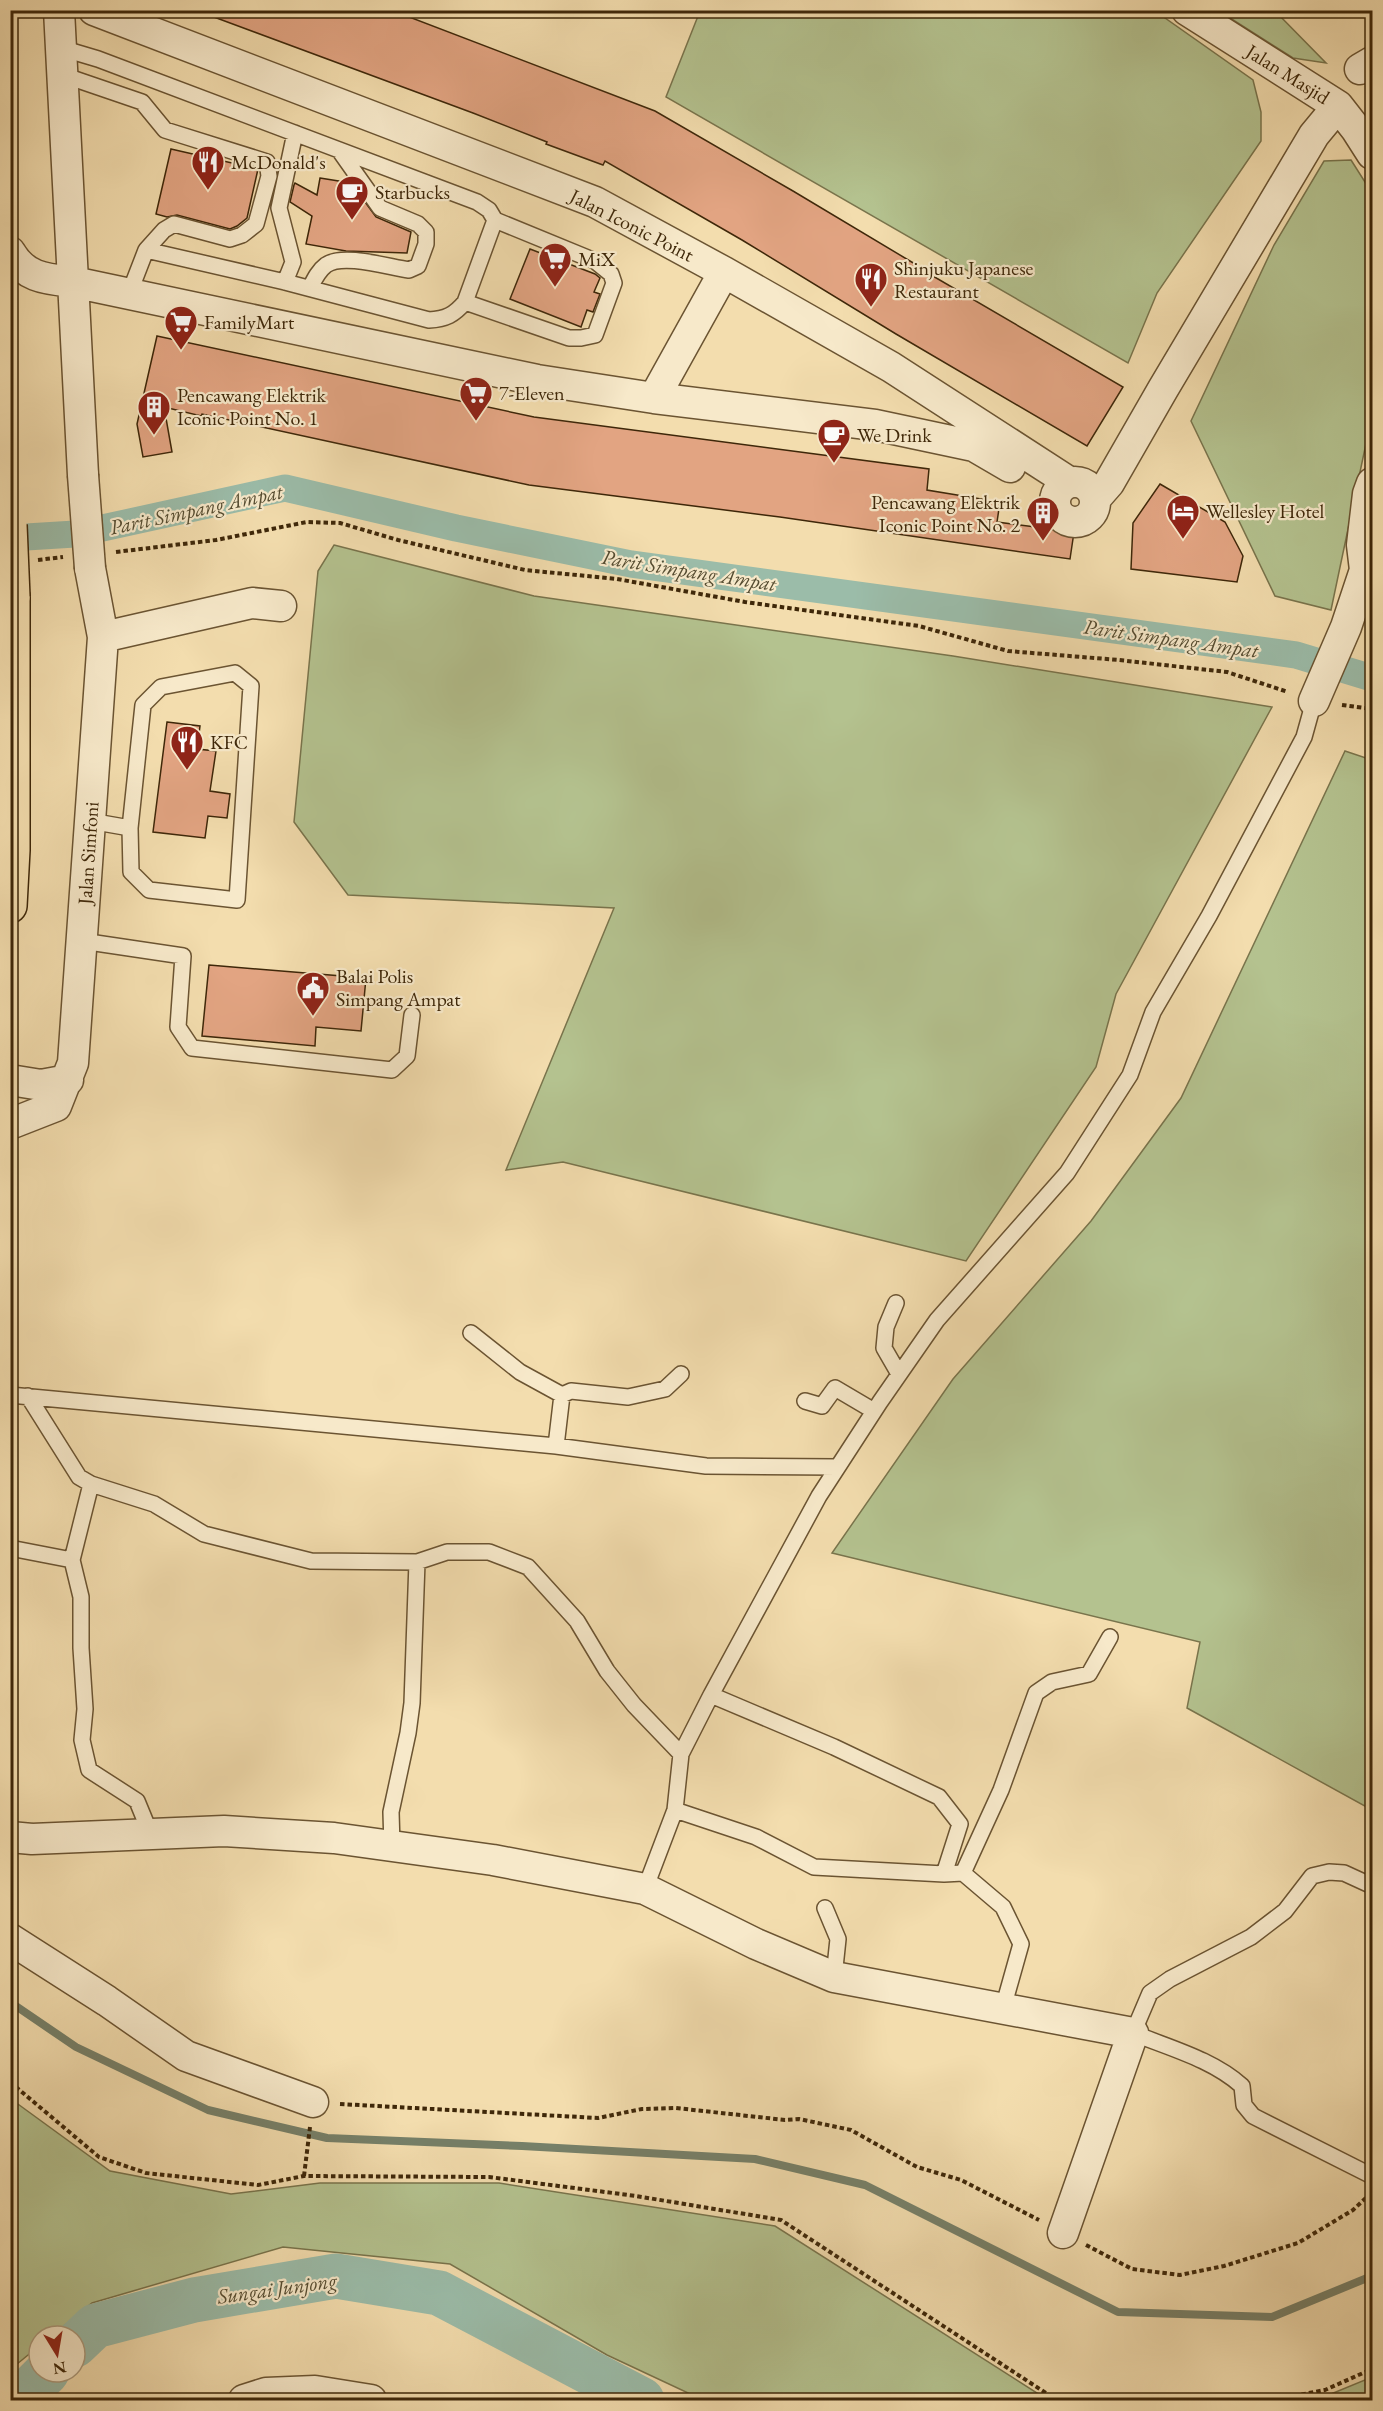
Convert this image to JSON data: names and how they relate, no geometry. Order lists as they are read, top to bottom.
{
  "streets": {
    "street": ["Jalan Masjid", "Jalan Iconic Point", "Jalan Simfoni"]
  },
  "water": ["Parit Simpang Ampat", "Sungai Junjong"],
  "places": {
    "restaurant": ["McDonald's", "Shinjuku Japanese Restaurant", "KFC"],
    "cafe": ["Starbucks", "We Drink"],
    "supermarket": ["MiX", "FamilyMart", "7-Eleven"],
    "building": ["Pencawang Elektrik Iconic Point No. 1", "Pencawang Elektrik Iconic Point No. 2"],
    "hotel": ["Wellesley Hotel"],
    "public building": ["Balai Polis Simpang Ampat"]
  },
  "north": "bottom"
}
